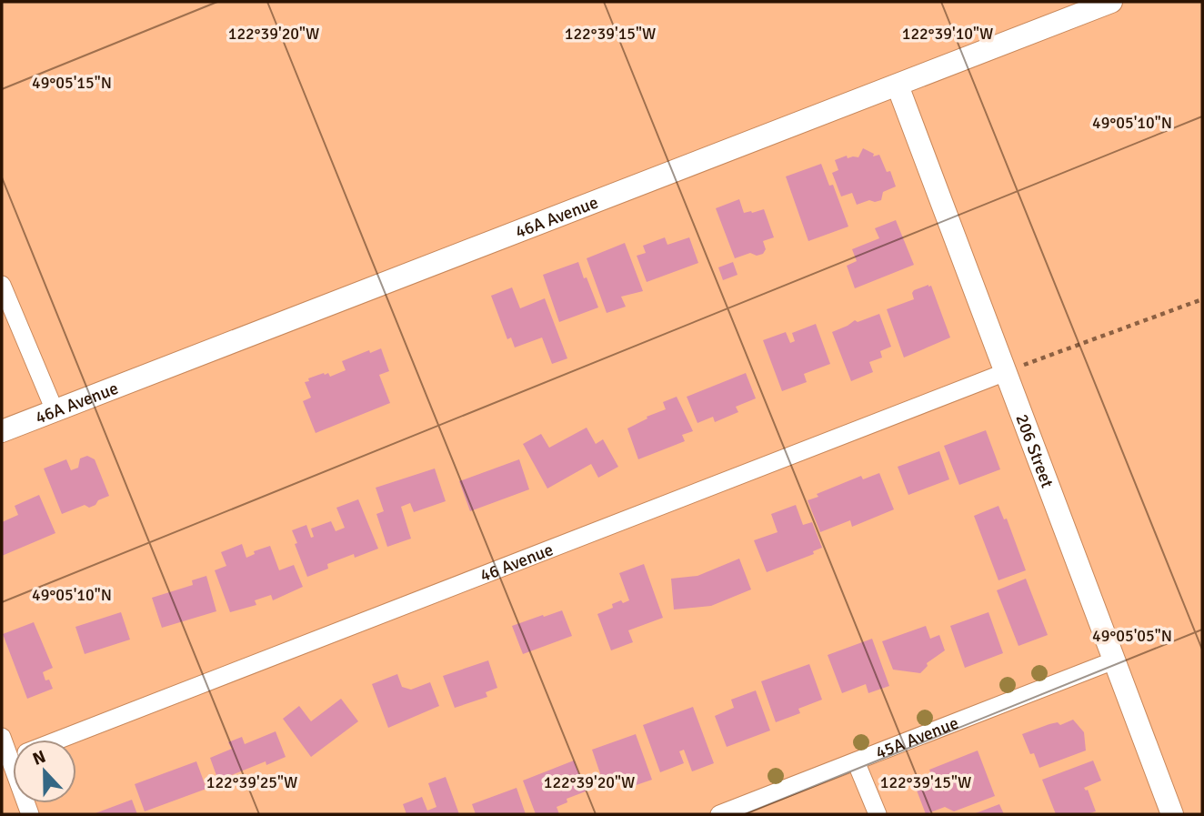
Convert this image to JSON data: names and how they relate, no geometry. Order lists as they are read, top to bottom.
{
  "streets": {
    "street": [
      "46A Avenue",
      "206 Street",
      "46 Avenue",
      "45A Avenue"
    ]
  },
  "crossings": [
    ["46A Avenue", "206 Street"],
    ["206 Street", "46 Avenue"],
    ["206 Street", "45A Avenue"]
  ],
  "north": "top",
  "coordinates": [
    "122°39'20\"W",
    "122°39'15\"W",
    "122°39'10\"W",
    "49°05'15\"N",
    "49°05'10\"N",
    "49°05'05\"N",
    "122°39'25\"W"
  ]
}
